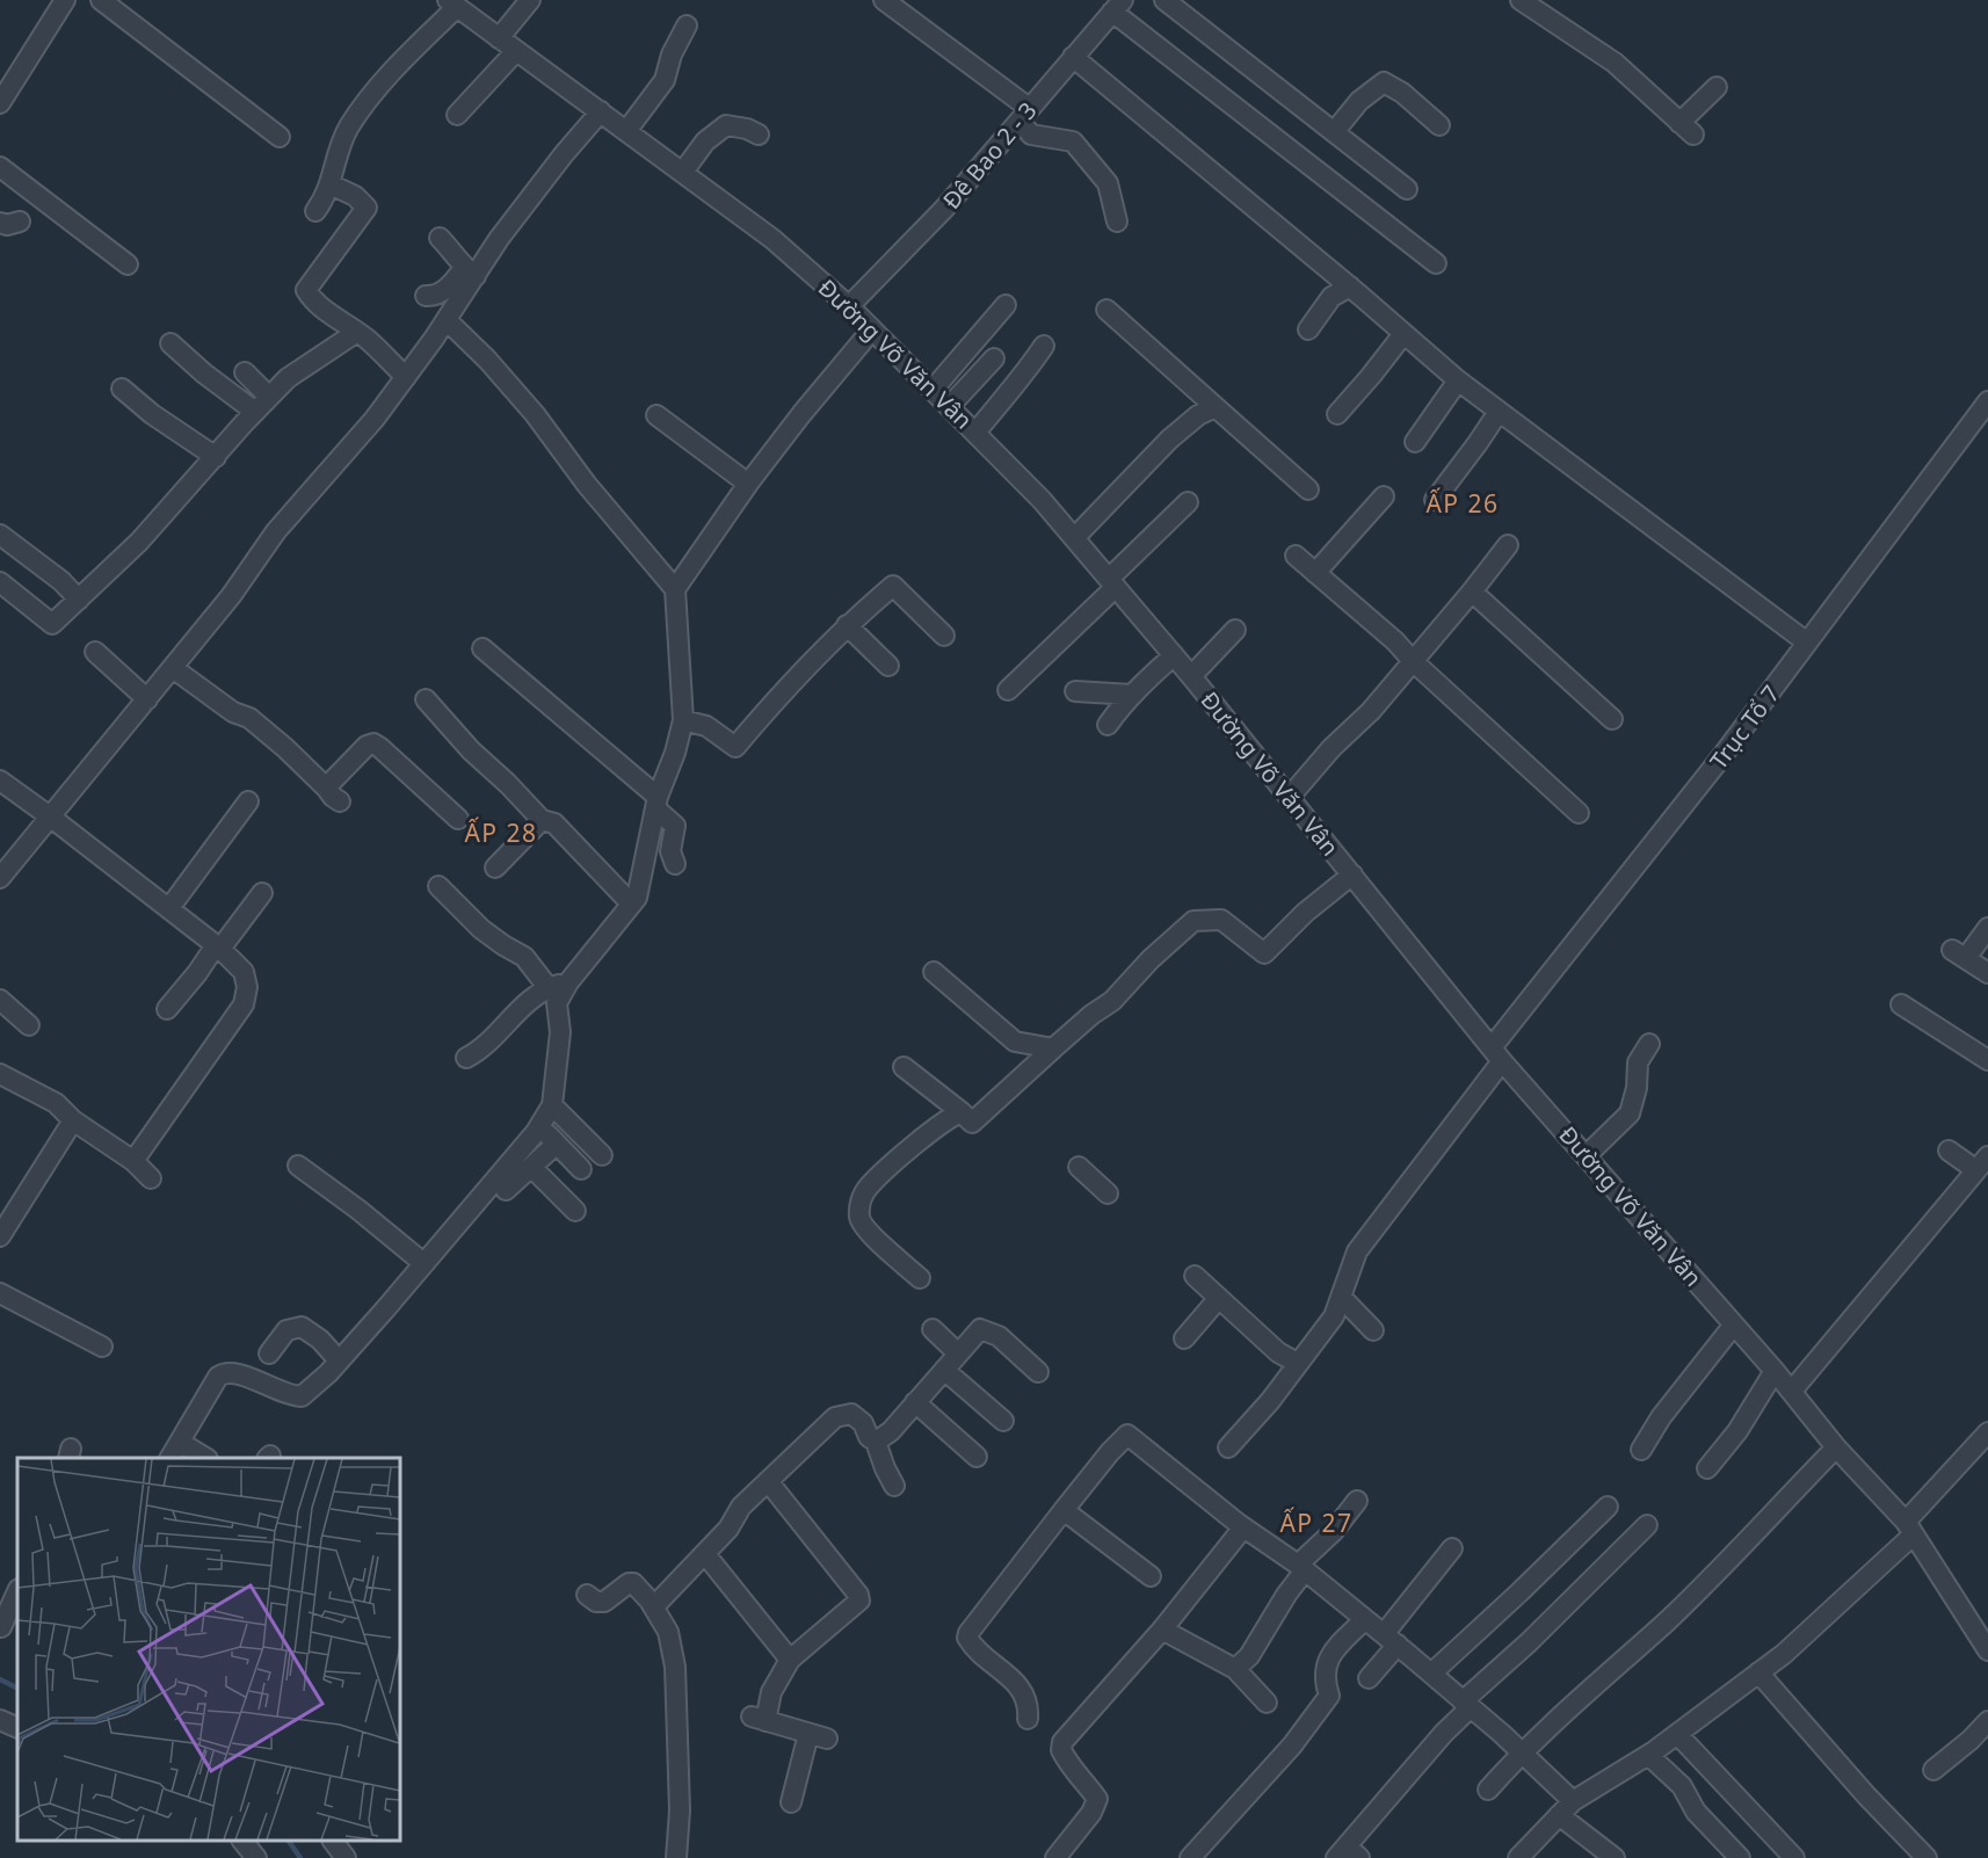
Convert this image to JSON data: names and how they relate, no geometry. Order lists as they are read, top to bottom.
{
  "streets": {
    "street": ["Đê Bao 2 - 3", "Đường Võ Văn Vân", "Trục Tổ 7"]
  },
  "crossings": [
    ["Đê Bao 2 - 3", "Đường Võ Văn Vân"],
    ["Đường Võ Văn Vân", "Trục Tổ 7"]
  ],
  "districts": ["ẤP 26", "ẤP 28", "ẤP 27"]
}
